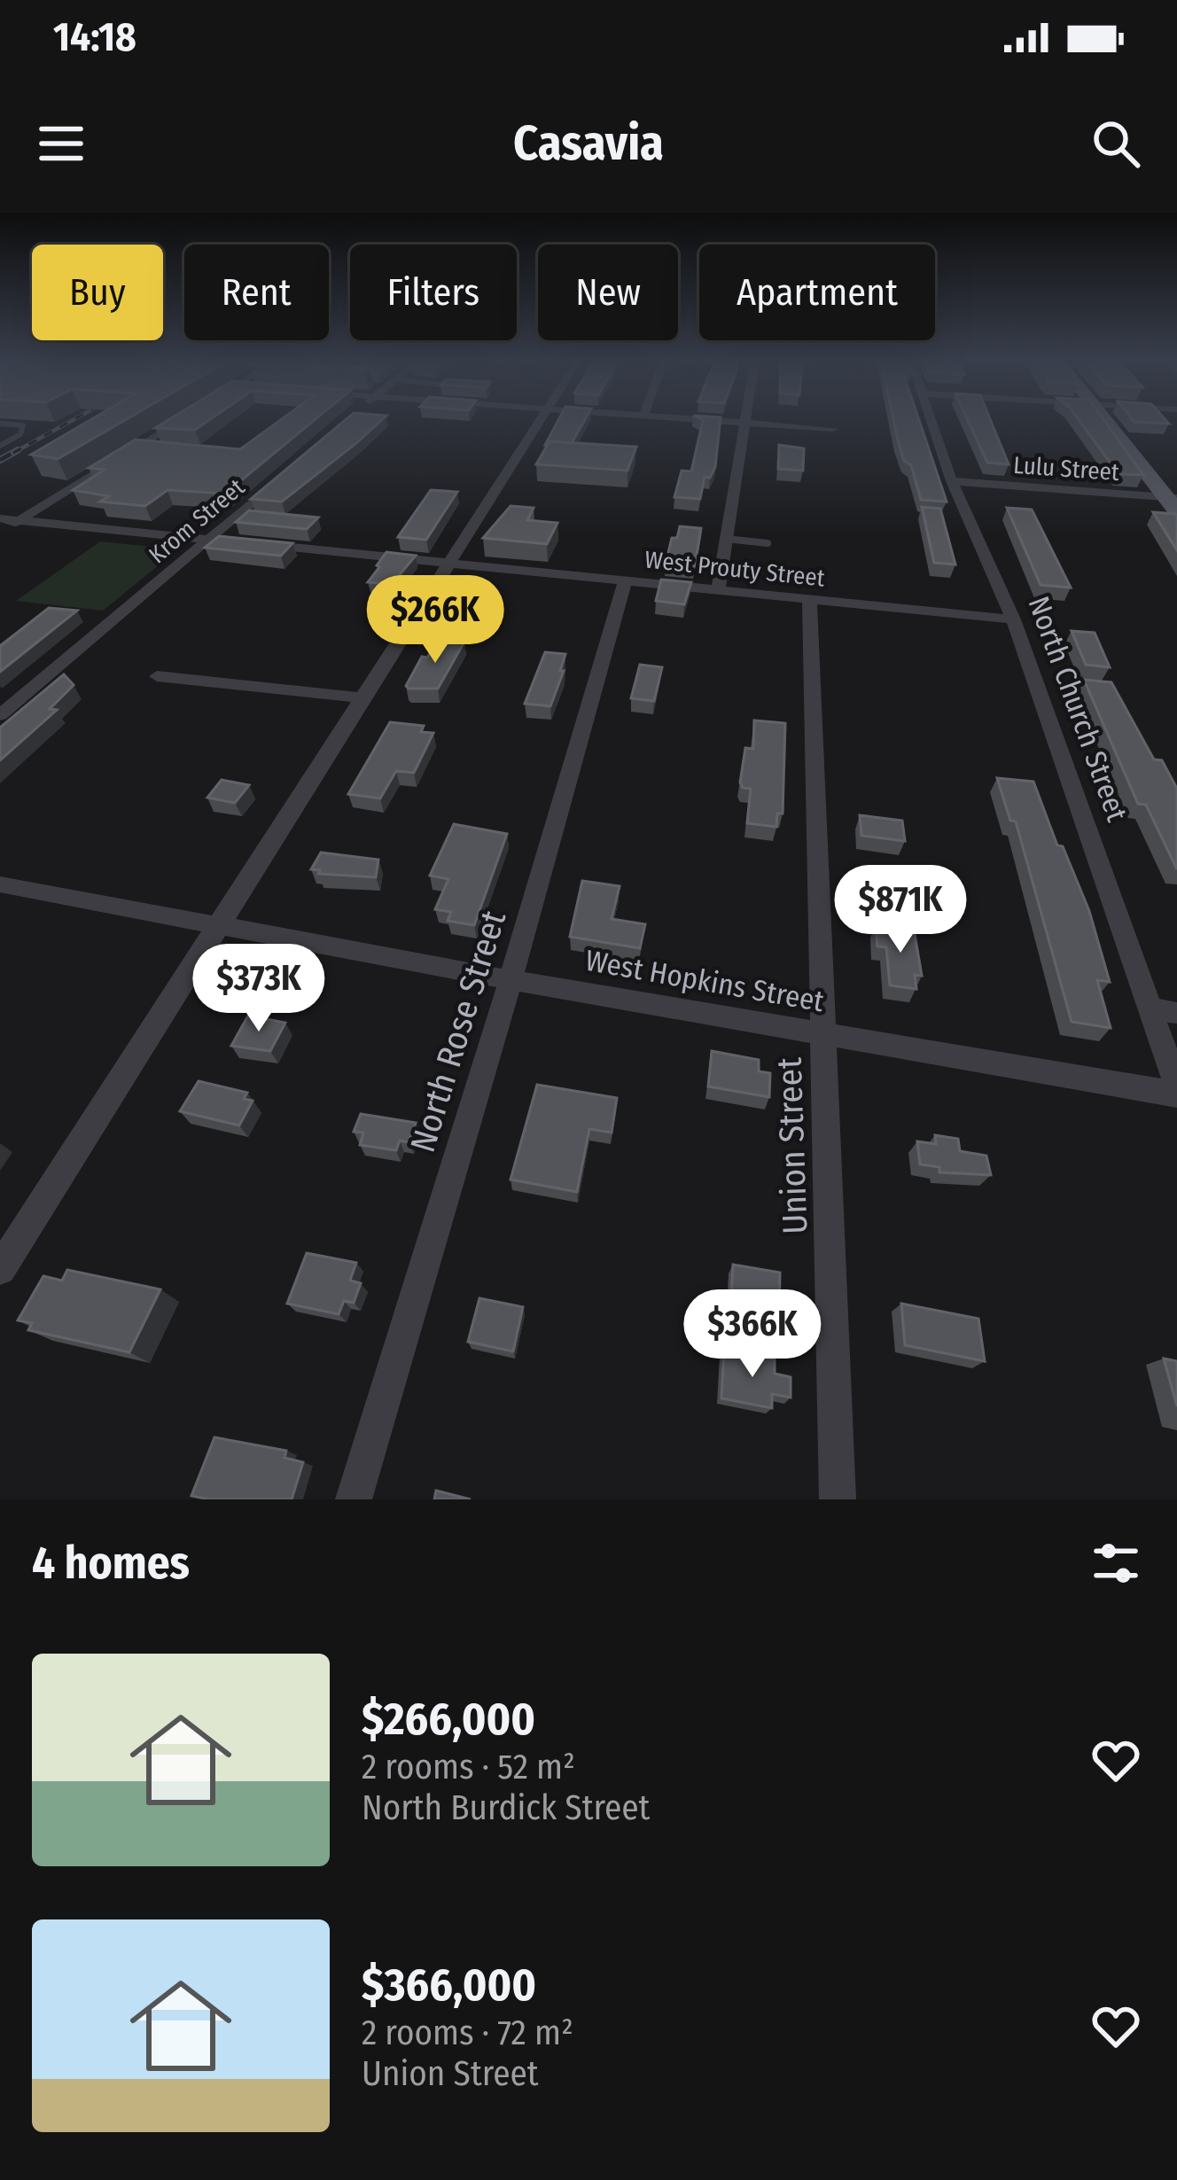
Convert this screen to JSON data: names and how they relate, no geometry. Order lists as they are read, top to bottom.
{
  "streets": {
    "street": [
      "Lulu Street",
      "Krom Street",
      "West Prouty Street",
      "North Church Street",
      "West Hopkins Street",
      "North Rose Street",
      "Union Street"
    ]
  },
  "crossings": [
    ["Lulu Street", "North Church Street"],
    ["Krom Street", "West Prouty Street"],
    ["West Prouty Street", "North Church Street"],
    ["West Prouty Street", "North Rose Street"],
    ["West Prouty Street", "Union Street"],
    ["West Hopkins Street", "North Rose Street"],
    ["West Hopkins Street", "Union Street"]
  ],
  "page": {
    "status": "14:18",
    "header": "Casavia",
    "chip": [
      "Buy",
      "Rent",
      "Filters",
      "New",
      "Apartment"
    ],
    "price": [
      "$266K",
      "$871K",
      "$373K",
      "$366K"
    ],
    "heading": "4 homes",
    "list": [
      {
        "name": "$266,000",
        "note": "2 rooms · 52 m² · North Burdick Street"
      },
      {
        "name": "$366,000",
        "note": "2 rooms · 72 m² · Union Street"
      }
    ]
  }
}
